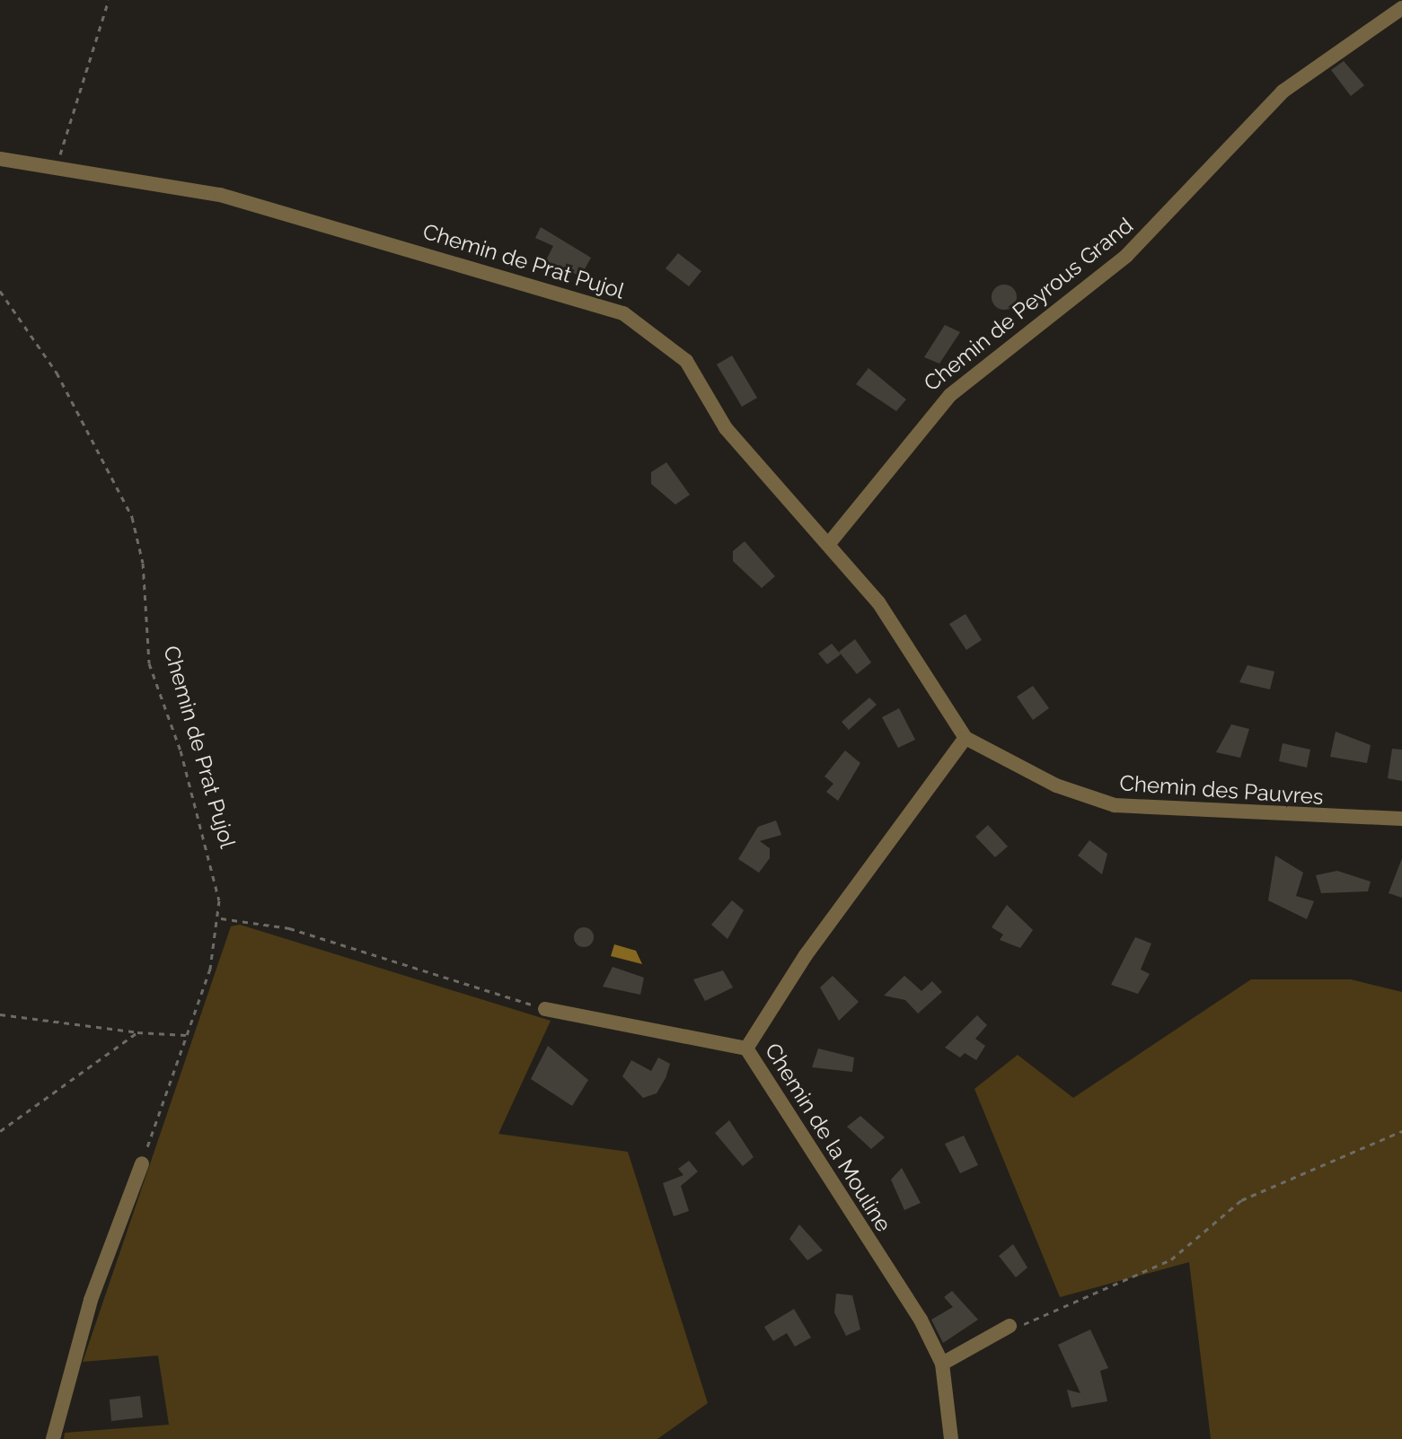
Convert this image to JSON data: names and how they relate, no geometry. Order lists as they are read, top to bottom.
{
  "streets": {
    "street": [
      "Chemin de Prat Pujol",
      "Chemin de Peyrous Grand",
      "Chemin des Pauvres",
      "Chemin de la Mouline"
    ]
  },
  "crossings": [
    ["Chemin de Prat Pujol", "Chemin de Peyrous Grand"],
    ["Chemin de Prat Pujol", "Chemin des Pauvres"],
    ["Chemin de Prat Pujol", "Chemin de la Mouline"],
    ["Chemin des Pauvres", "Chemin de la Mouline"]
  ]
}
